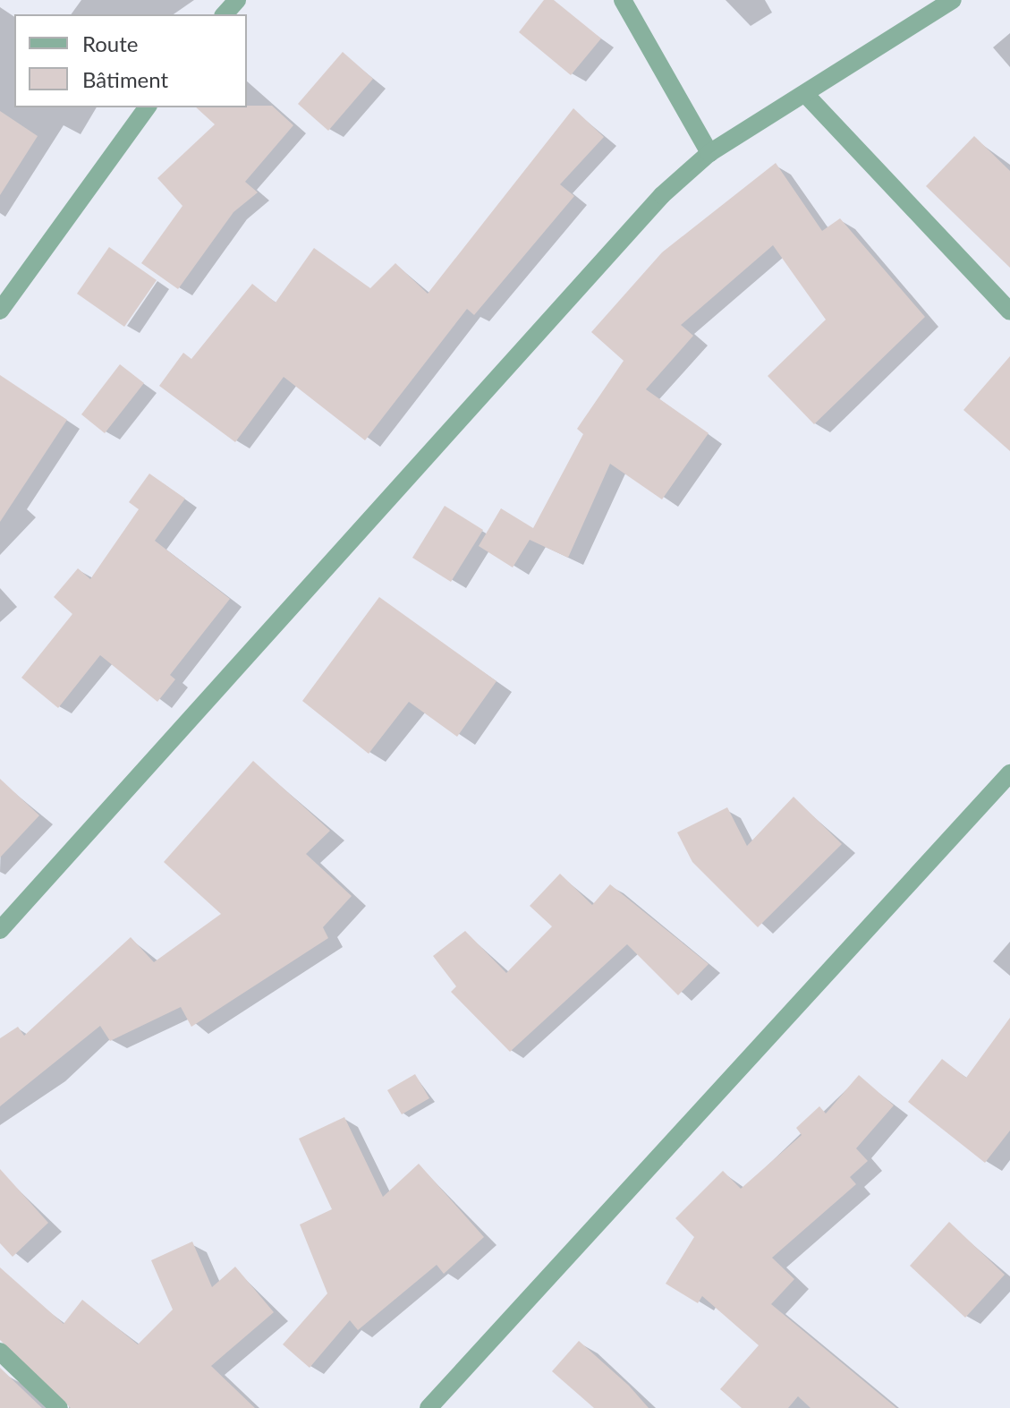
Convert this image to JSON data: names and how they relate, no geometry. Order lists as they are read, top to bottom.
{
  "legend": ["Route", "Bâtiment"]
}
